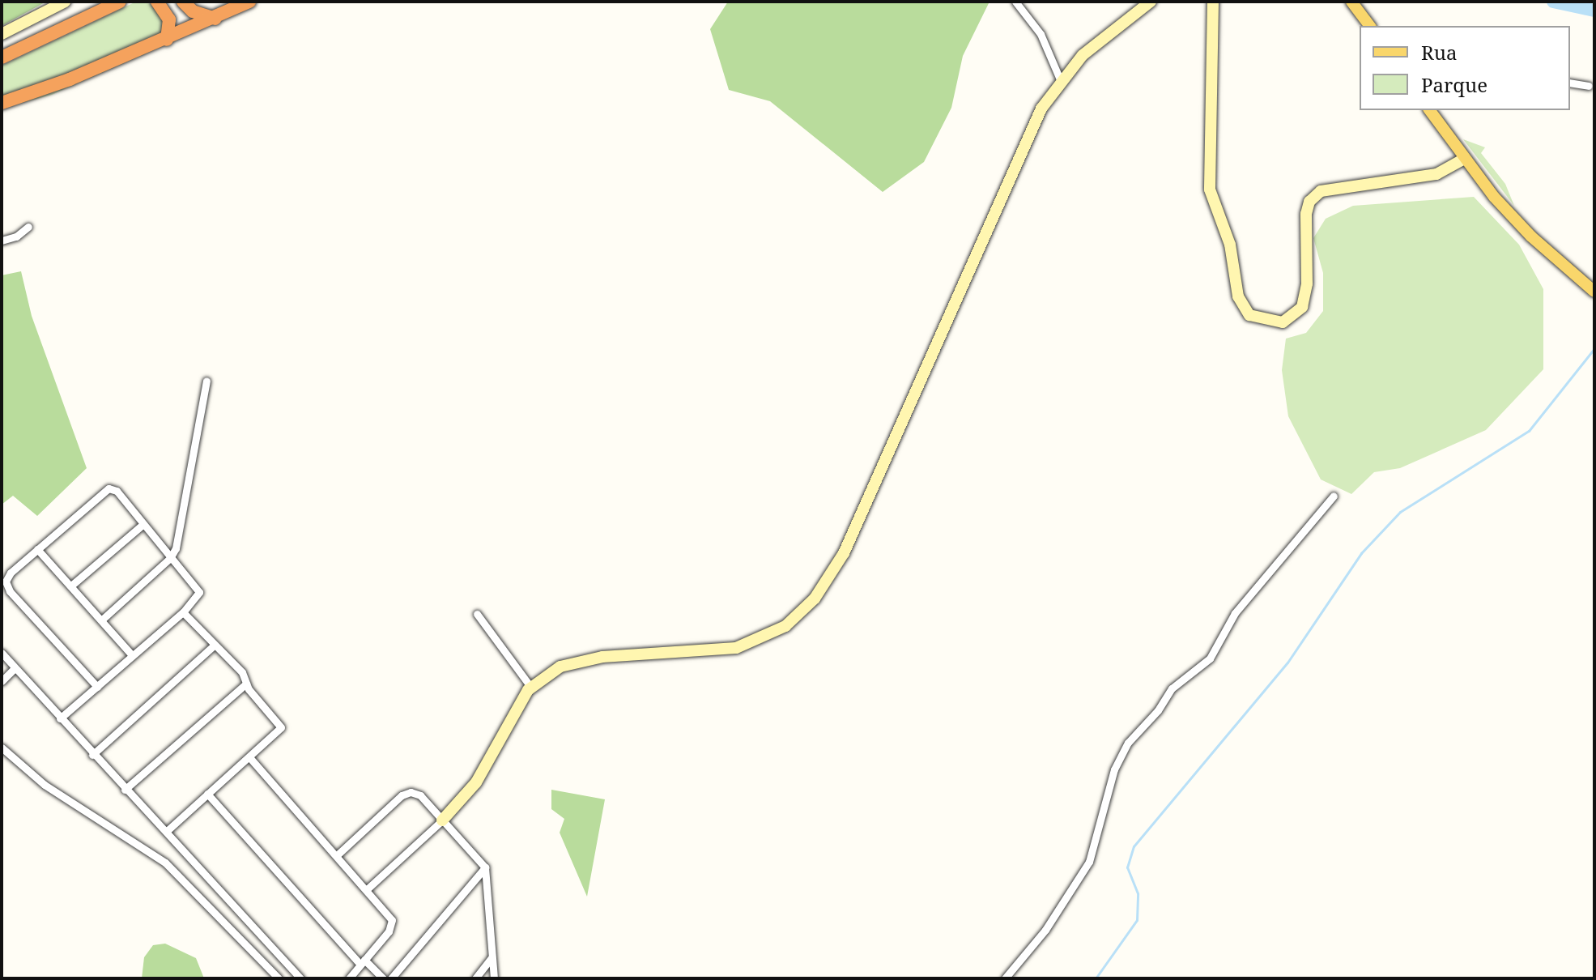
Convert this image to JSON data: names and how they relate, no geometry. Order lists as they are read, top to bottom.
{
  "legend": ["Rua", "Parque"]
}
